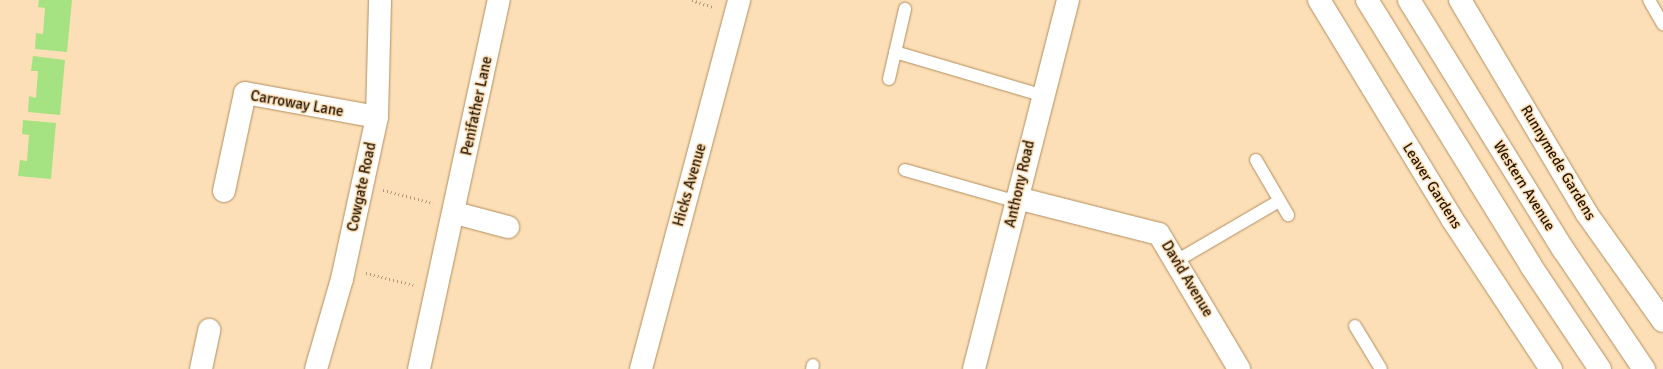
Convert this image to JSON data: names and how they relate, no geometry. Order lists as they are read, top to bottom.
{
  "streets": {
    "main road": [
      "Carroway Lane",
      "Penifather Lane",
      "Runnymede Gardens",
      "Anthony Road",
      "Hicks Avenue",
      "Leaver Gardens",
      "Western Avenue",
      "Cowgate Road",
      "David Avenue"
    ]
  },
  "crossings": [
    ["Carroway Lane", "Cowgate Road"],
    ["Anthony Road", "David Avenue"]
  ]
}
